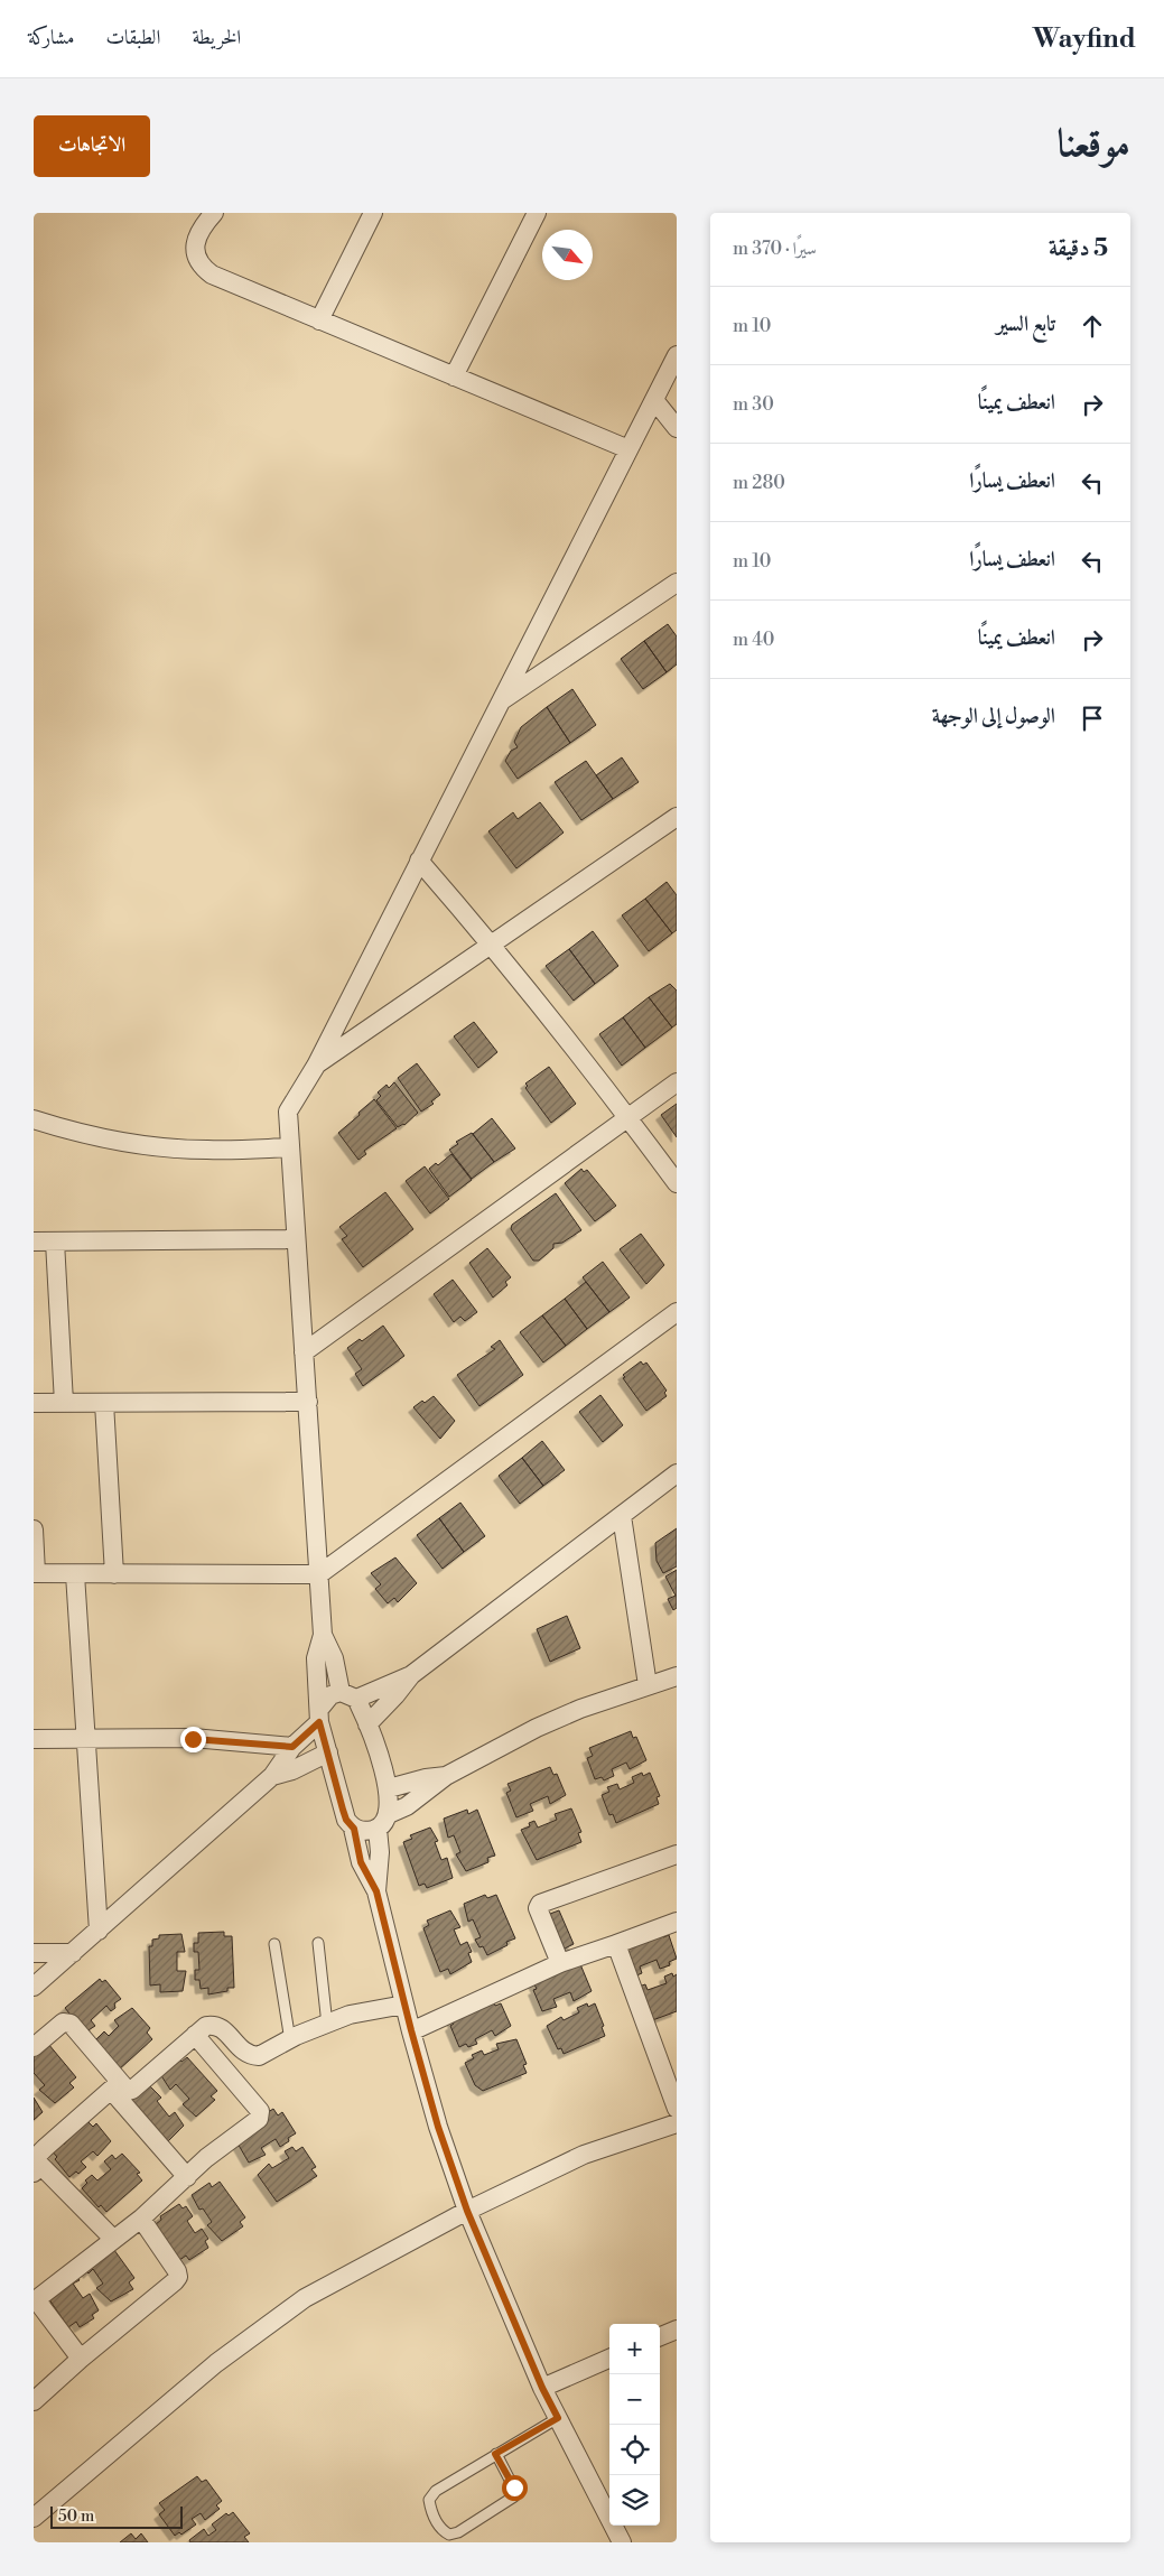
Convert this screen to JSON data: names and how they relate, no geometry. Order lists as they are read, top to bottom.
{
  "scale_bar": "50 m",
  "north": "bottom right",
  "page": {
    "header": "Wayfind",
    "nav": ["الخريطة", "الطبقات", "مشاركة"],
    "title": "موقعنا",
    "buttons": "الاتجاهات",
    "heading": ["5 دقيقة", "سيرًا · 370 m"],
    "list": [
      ["تابع السير", "10 m"],
      ["انعطف يمينًا", "30 m"],
      ["انعطف يسارًا", "280 m"],
      ["انعطف يسارًا", "10 m"],
      ["انعطف يمينًا", "40 m"],
      "الوصول إلى الوجهة"
    ],
    "map_buttons": ["+", "−"],
    "scale": "50 m"
  }
}
